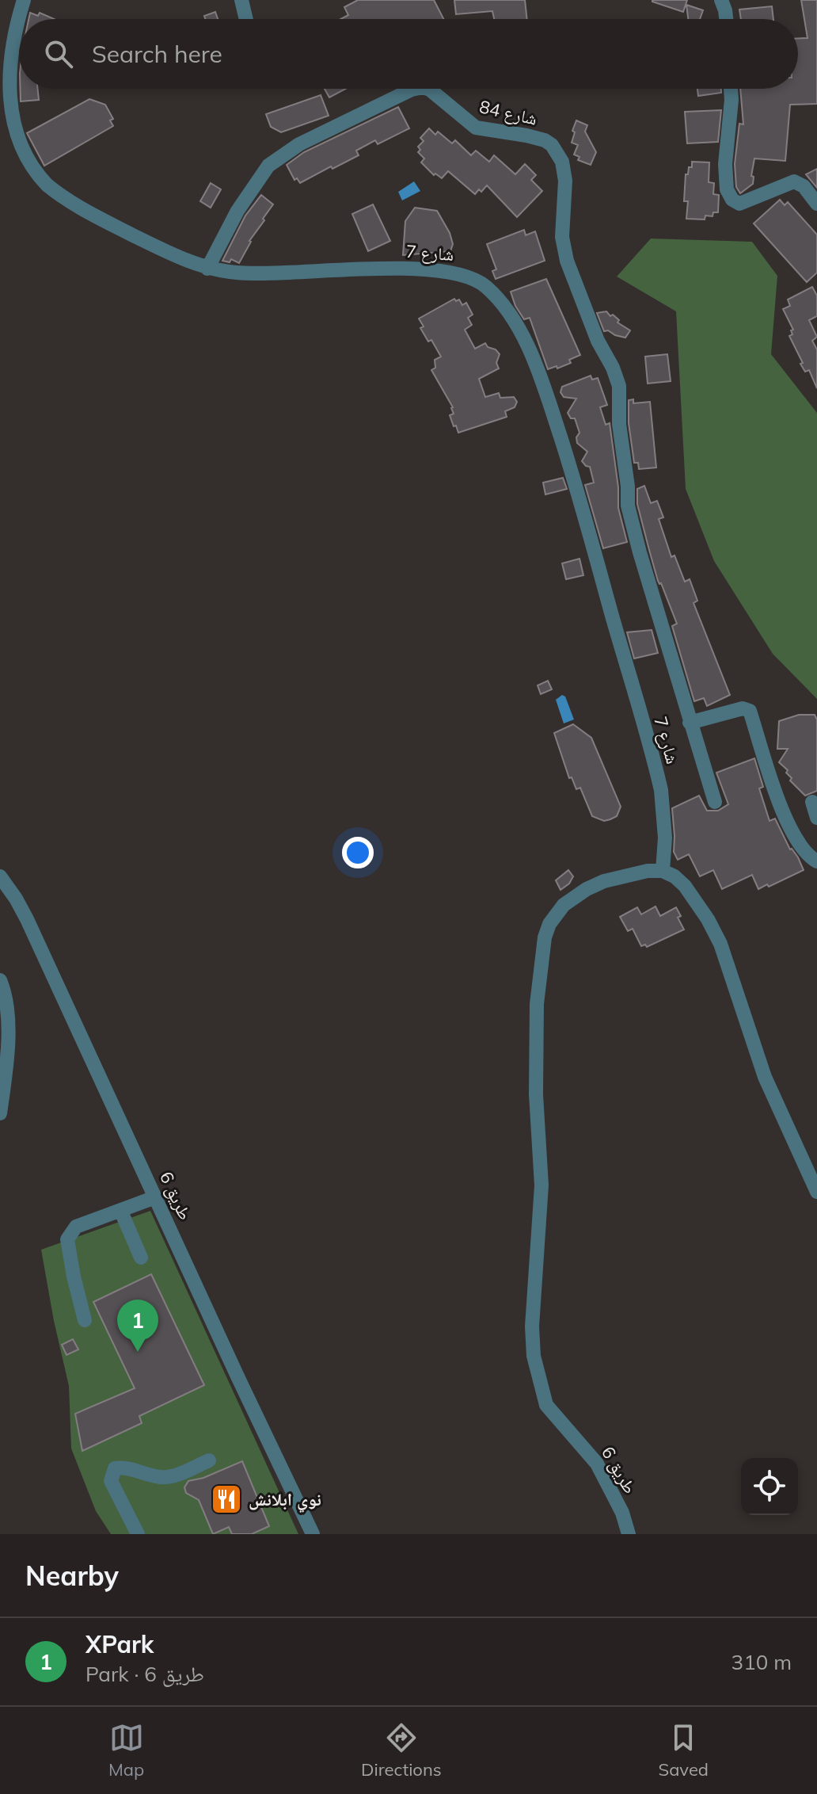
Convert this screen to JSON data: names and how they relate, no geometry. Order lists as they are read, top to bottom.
{
  "streets": {
    "street": ["شارع 84", "شارع 7", "طريق 6"]
  },
  "crossings": [
    ["شارع 84", "شارع 7"],
    ["شارع 7", "طريق 6"]
  ],
  "places": {
    "restaurant": ["نوي ابلانش"]
  },
  "page": {
    "search": "Search here",
    "pins": "1",
    "heading": "Nearby",
    "list": [
      {
        "mark": "1",
        "name": "XPark",
        "note": "Park · طريق 6",
        "value": "310 m"
      }
    ],
    "nav": ["Map", "Directions", "Saved"]
  }
}
